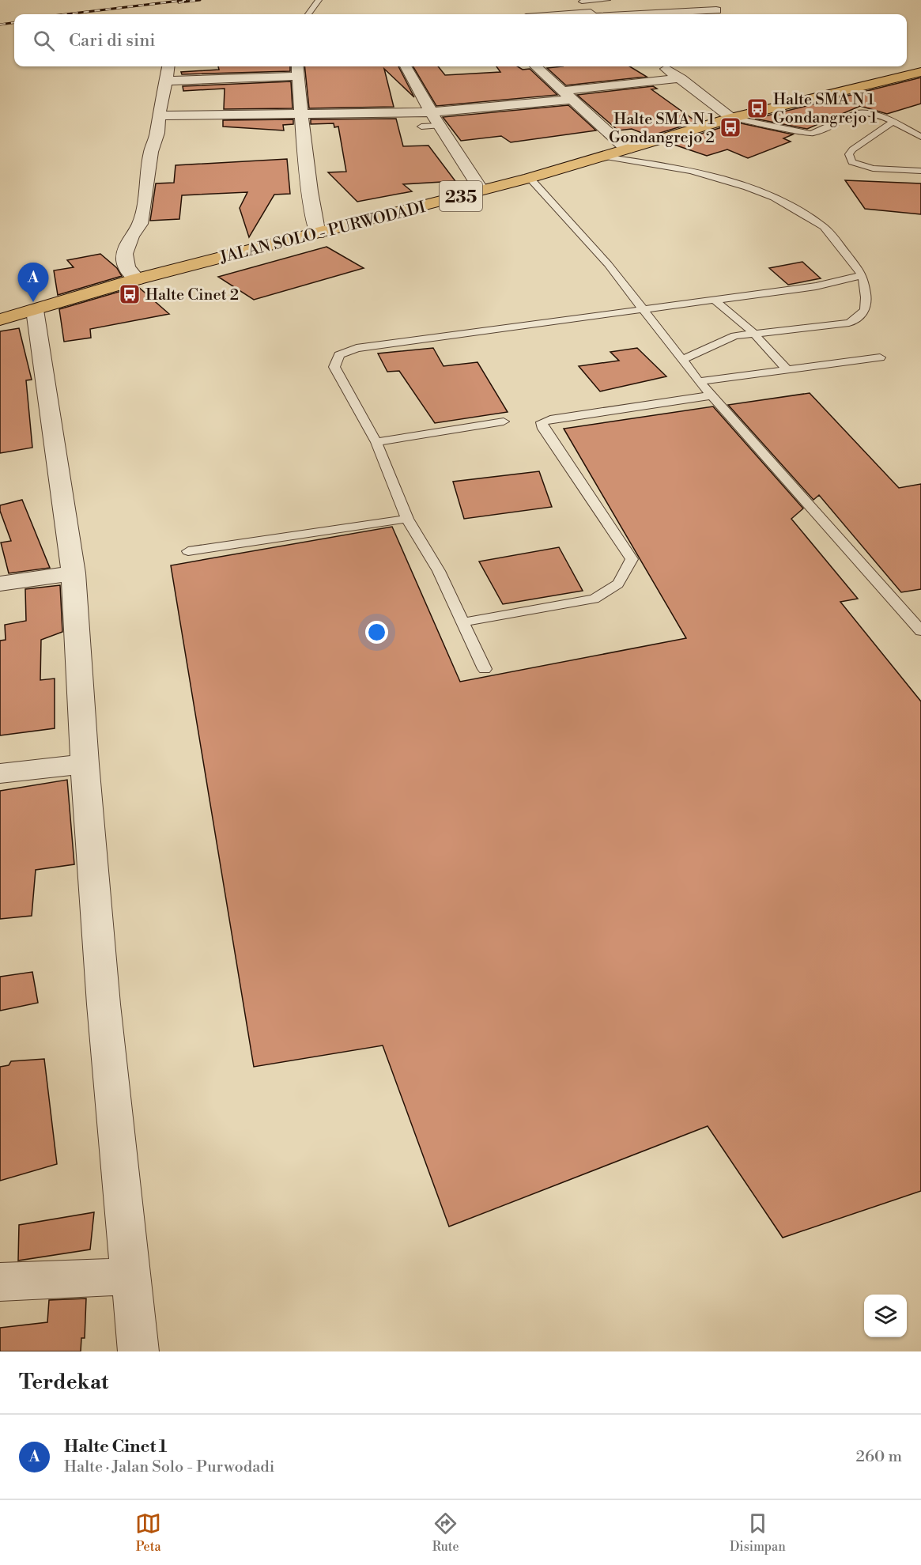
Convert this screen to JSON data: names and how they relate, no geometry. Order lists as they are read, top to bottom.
{
  "streets": {
    "main road": ["235", "JALAN SOLO - PURWODADI"]
  },
  "places": {
    "bus stop": ["Halte SMA N 1 Gondangrejo 1", "Halte SMA N 1 Gondangrejo 2", "Halte Cinet 2"]
  },
  "page": {
    "search": "Cari di sini",
    "pins": "A",
    "heading": "Terdekat",
    "list": [
      {
        "mark": "A",
        "name": "Halte Cinet 1",
        "note": "Halte · Jalan Solo - Purwodadi",
        "value": "260 m"
      }
    ],
    "nav": ["Peta", "Rute", "Disimpan"]
  }
}
